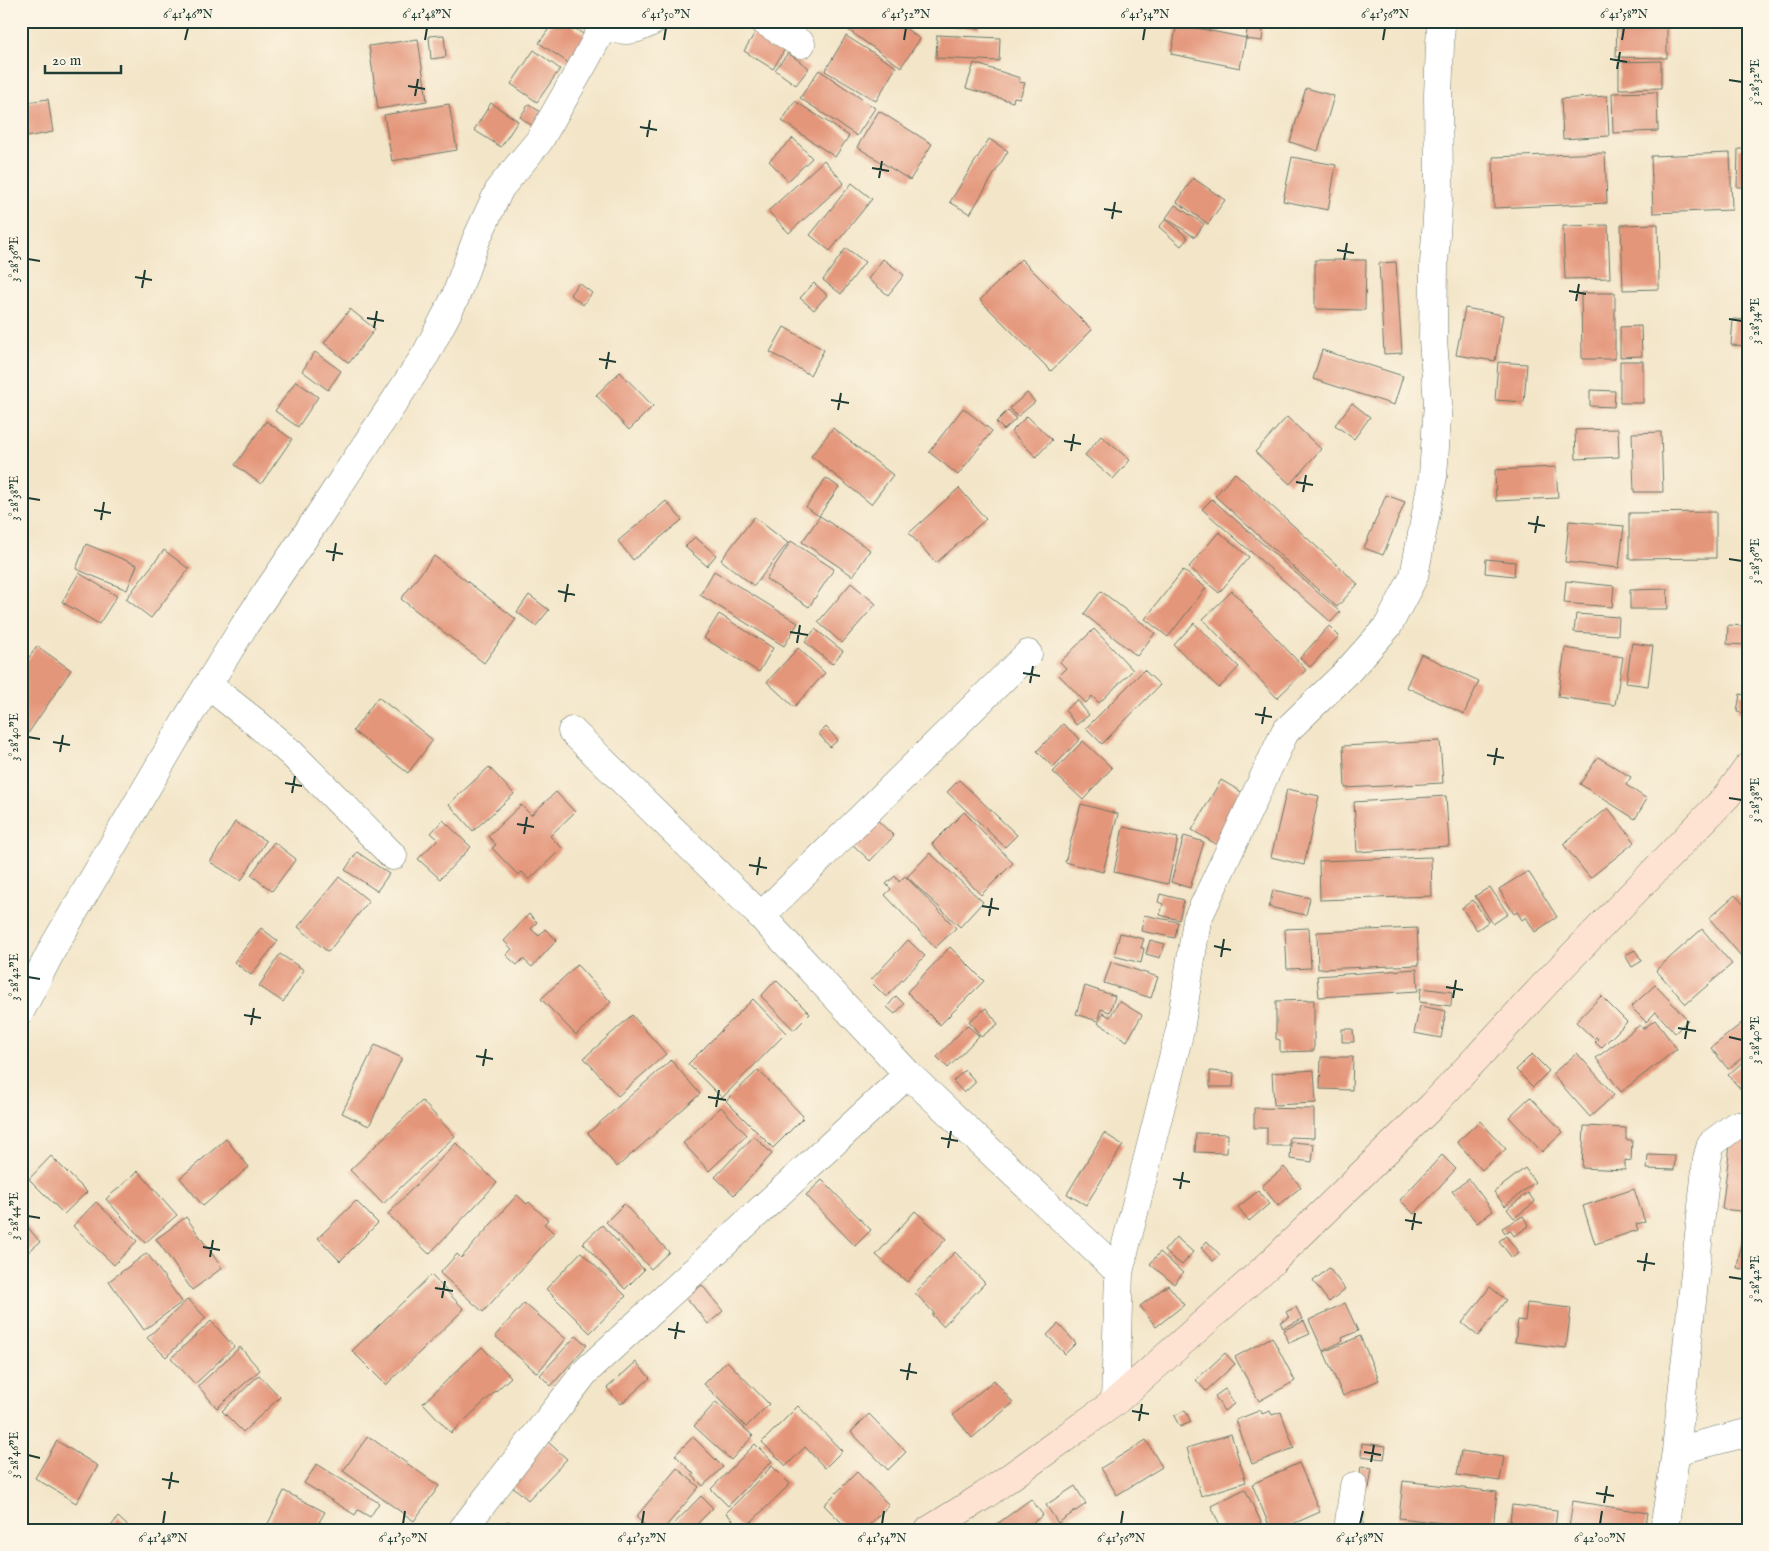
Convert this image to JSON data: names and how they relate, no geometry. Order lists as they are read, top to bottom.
{
  "scale_bar": "20 m",
  "coordinates": [
    "6°41'46\"N",
    "6°41'48\"N",
    "6°41'50\"N",
    "6°41'52\"N",
    "6°41'54\"N",
    "6°41'56\"N",
    "6°41'58\"N",
    "3°28'32\"E",
    "3°28'36\"E",
    "3°28'34\"E",
    "3°28'38\"E",
    "3°28'40\"E",
    "3°28'42\"E",
    "3°28'44\"E",
    "3°28'46\"E",
    "6°42'00\"N"
  ]
}
